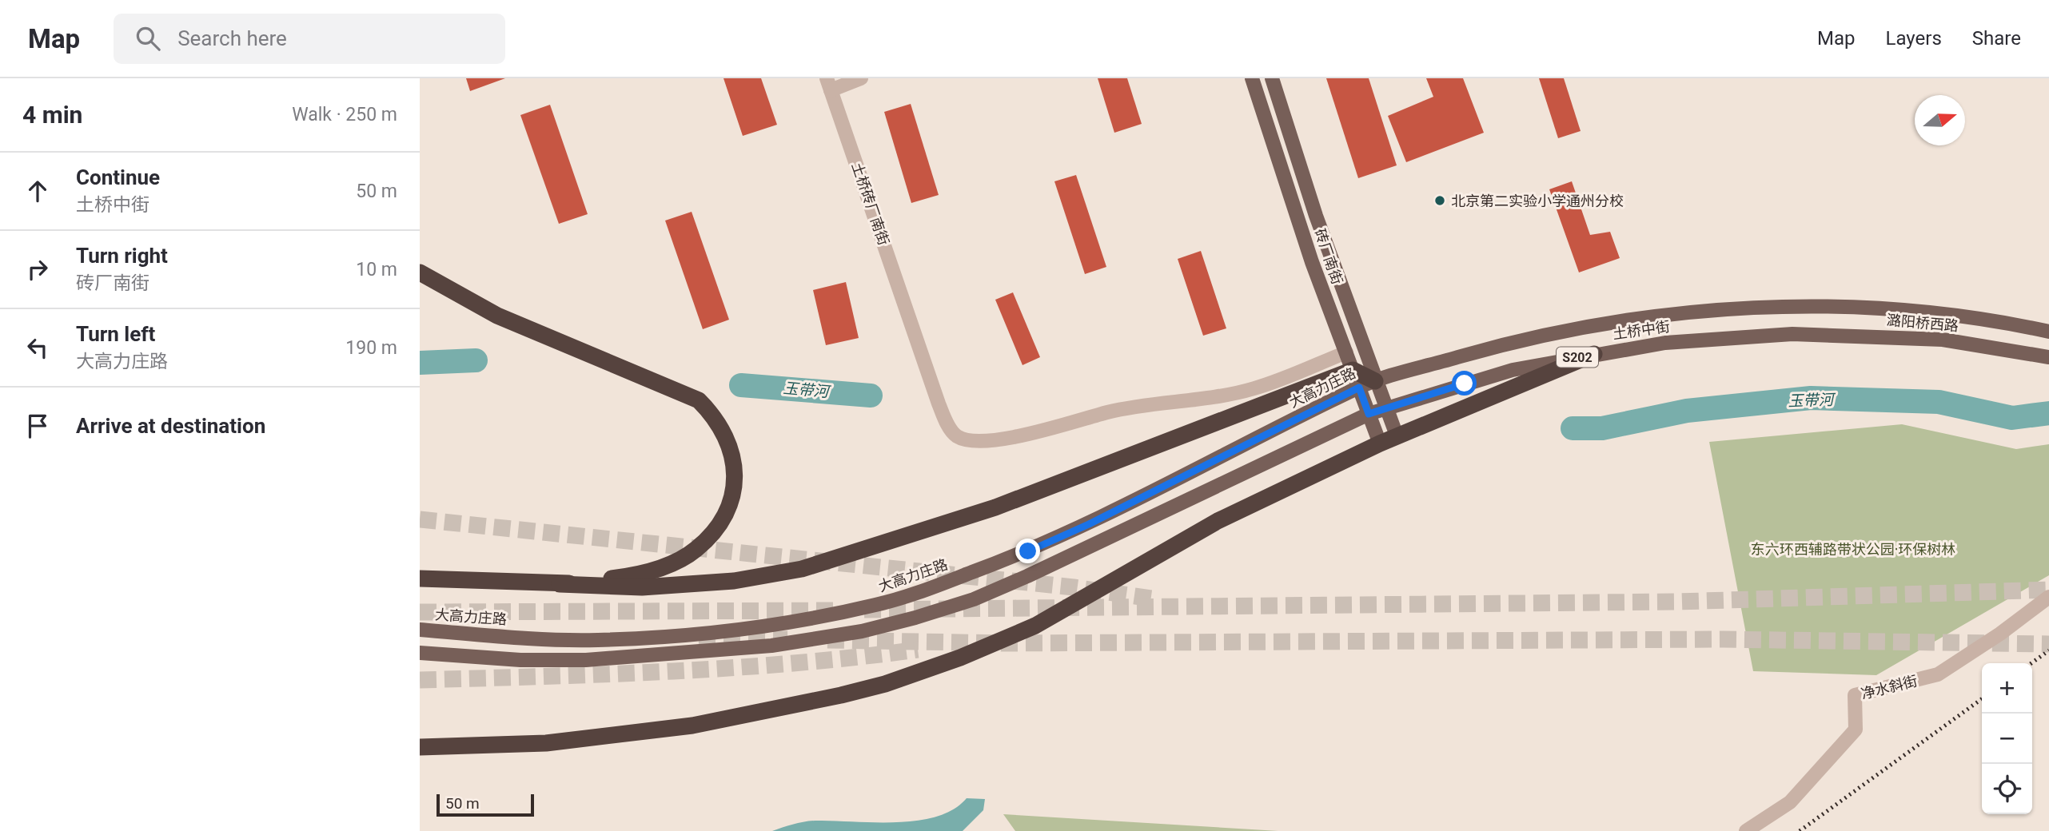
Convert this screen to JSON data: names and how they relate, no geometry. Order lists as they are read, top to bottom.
{
  "streets": {
    "main road": [
      "砖厂南街",
      "潞阳桥西路",
      "土桥中街",
      "S202",
      "大高力庄路"
    ],
    "street": ["土桥砖厂南街", "净水斜街"]
  },
  "crossings": [
    ["土桥砖厂南街", "砖厂南街"],
    ["砖厂南街", "潞阳桥西路"],
    ["砖厂南街", "土桥中街"],
    ["砖厂南街", "大高力庄路"],
    ["潞阳桥西路", "土桥中街"],
    ["潞阳桥西路", "大高力庄路"]
  ],
  "water": ["玉带河"],
  "parks": ["东六环西辅路带状公园·环保树林"],
  "places": ["北京第二实验小学通州分校"],
  "scale_bar": "50 m",
  "north": "right",
  "page": {
    "header": "Map",
    "search": "Search here",
    "nav": ["Map", "Layers", "Share"],
    "heading": ["4 min", "Walk · 250 m"],
    "list": [
      ["Continue", "土桥中街", "50 m"],
      ["Turn right", "砖厂南街", "10 m"],
      ["Turn left", "大高力庄路", "190 m"],
      "Arrive at destination"
    ],
    "map_buttons": ["+", "−"],
    "scale": "50 m"
  }
}
